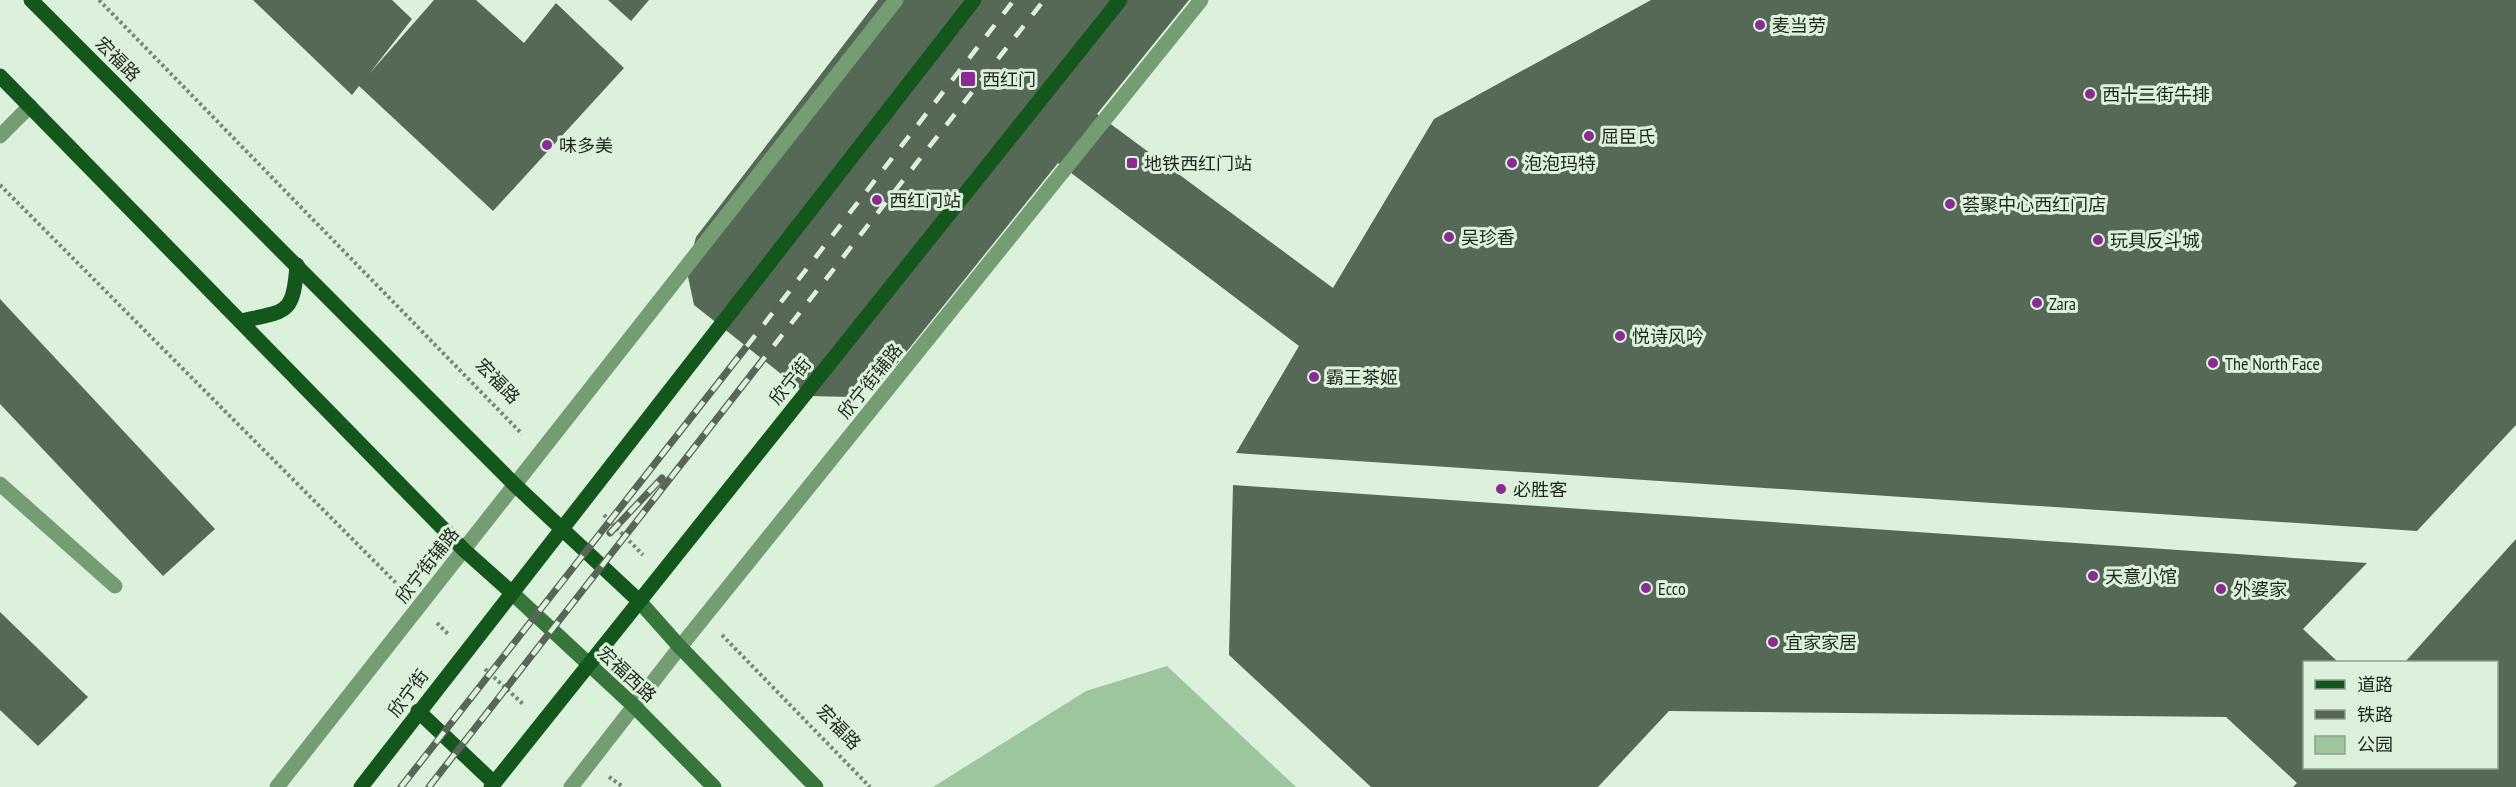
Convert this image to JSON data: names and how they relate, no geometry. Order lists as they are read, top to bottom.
{
  "streets": {
    "main road": ["宏福路", "欣宁街", "宏福西路"],
    "street": ["欣宁街辅路"]
  },
  "crossings": [
    ["宏福路", "欣宁街"],
    ["宏福路", "欣宁街辅路"],
    ["欣宁街", "宏福西路"],
    ["欣宁街辅路", "宏福西路"]
  ],
  "places": {
    "other": [
      "麦当劳",
      "西十二街牛排",
      "屈臣氏",
      "味多美",
      "泡泡玛特",
      "西红门站",
      "荟聚中心西红门店",
      "吴珍香",
      "玩具反斗城",
      "Zara",
      "悦诗风吟",
      "The North Face",
      "霸王茶姬",
      "必胜客",
      "天意小馆",
      "Ecco",
      "外婆家",
      "宜家家居"
    ],
    "transit": ["西红门", "地铁西红门站"]
  },
  "legend": ["道路", "铁路", "公园"]
}
